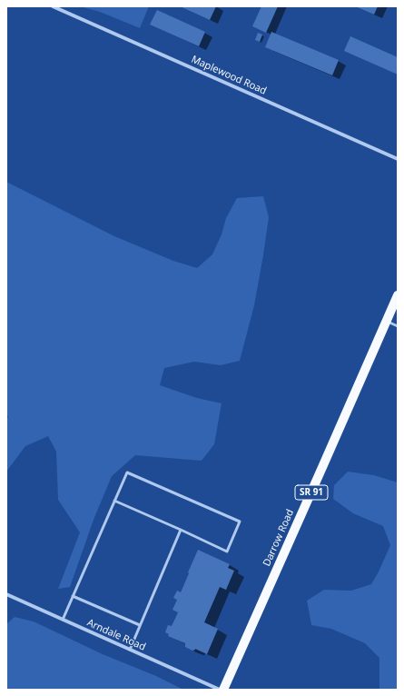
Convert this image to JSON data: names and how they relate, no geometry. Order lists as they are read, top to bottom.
{
  "streets": {
    "main road": ["SR 91", "Darrow Road"],
    "street": ["Maplewood Road", "Arndale Road"]
  }
}
